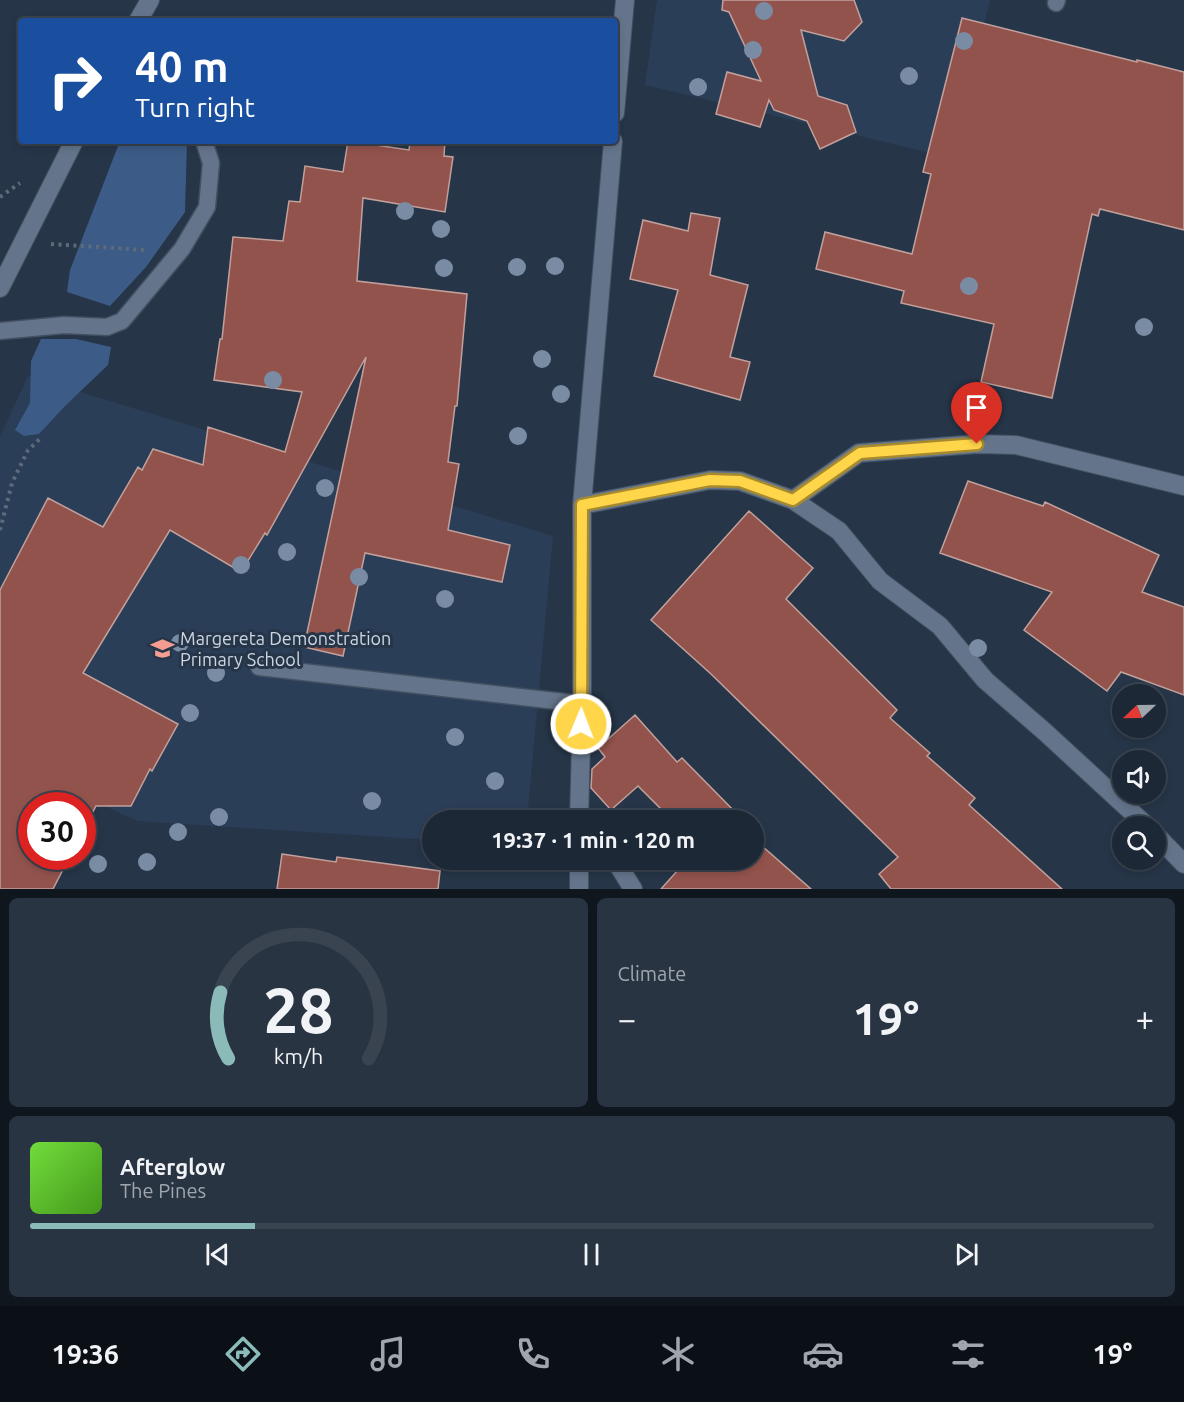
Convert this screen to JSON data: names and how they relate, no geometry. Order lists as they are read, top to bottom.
{
  "places": {
    "school or university": ["Margereta Demonstration Primary School"]
  },
  "north": "left",
  "page": {
    "turn": ["40 m", "Turn right"],
    "limit": "30",
    "trip": "19:37 · 1 min · 120 m",
    "tile": "Climate",
    "heat": ["−", "19°", "+"],
    "song": ["Afterglow", "The Pines"],
    "tabs": ["19:36", "19°"],
    "gauge": ["28", "km/h"]
  }
}
